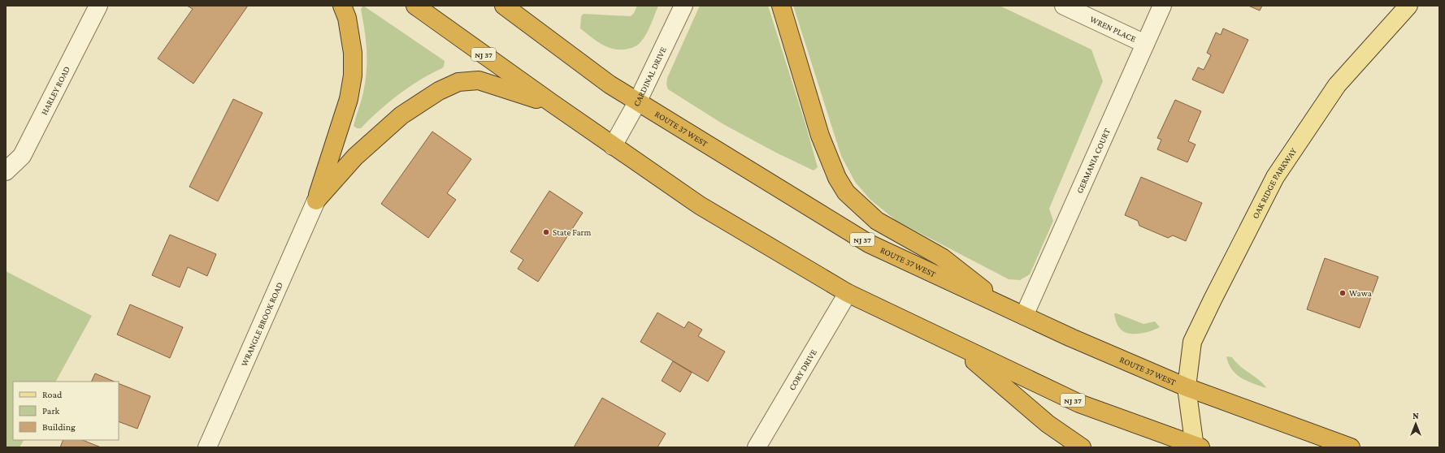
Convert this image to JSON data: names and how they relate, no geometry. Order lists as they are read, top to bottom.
{
  "streets": {
    "highway": ["NJ 37", "ROUTE 37 WEST"],
    "main road": ["OAK RIDGE PARKWAY"],
    "street": [
      "WREN PLACE",
      "CARDINAL DRIVE",
      "HARLEY ROAD",
      "GERMANIA COURT",
      "WRANGLE BROOK ROAD",
      "CORY DRIVE"
    ]
  },
  "crossings": [
    ["WREN PLACE", "GERMANIA COURT"],
    ["NJ 37", "CARDINAL DRIVE"],
    ["NJ 37", "OAK RIDGE PARKWAY"],
    ["NJ 37", "CORY DRIVE"],
    ["CARDINAL DRIVE", "ROUTE 37 WEST"],
    ["ROUTE 37 WEST", "GERMANIA COURT"],
    ["ROUTE 37 WEST", "OAK RIDGE PARKWAY"]
  ],
  "places": ["State Farm", "Wawa"],
  "legend": ["Road", "Park", "Building"],
  "north": "top"
}
